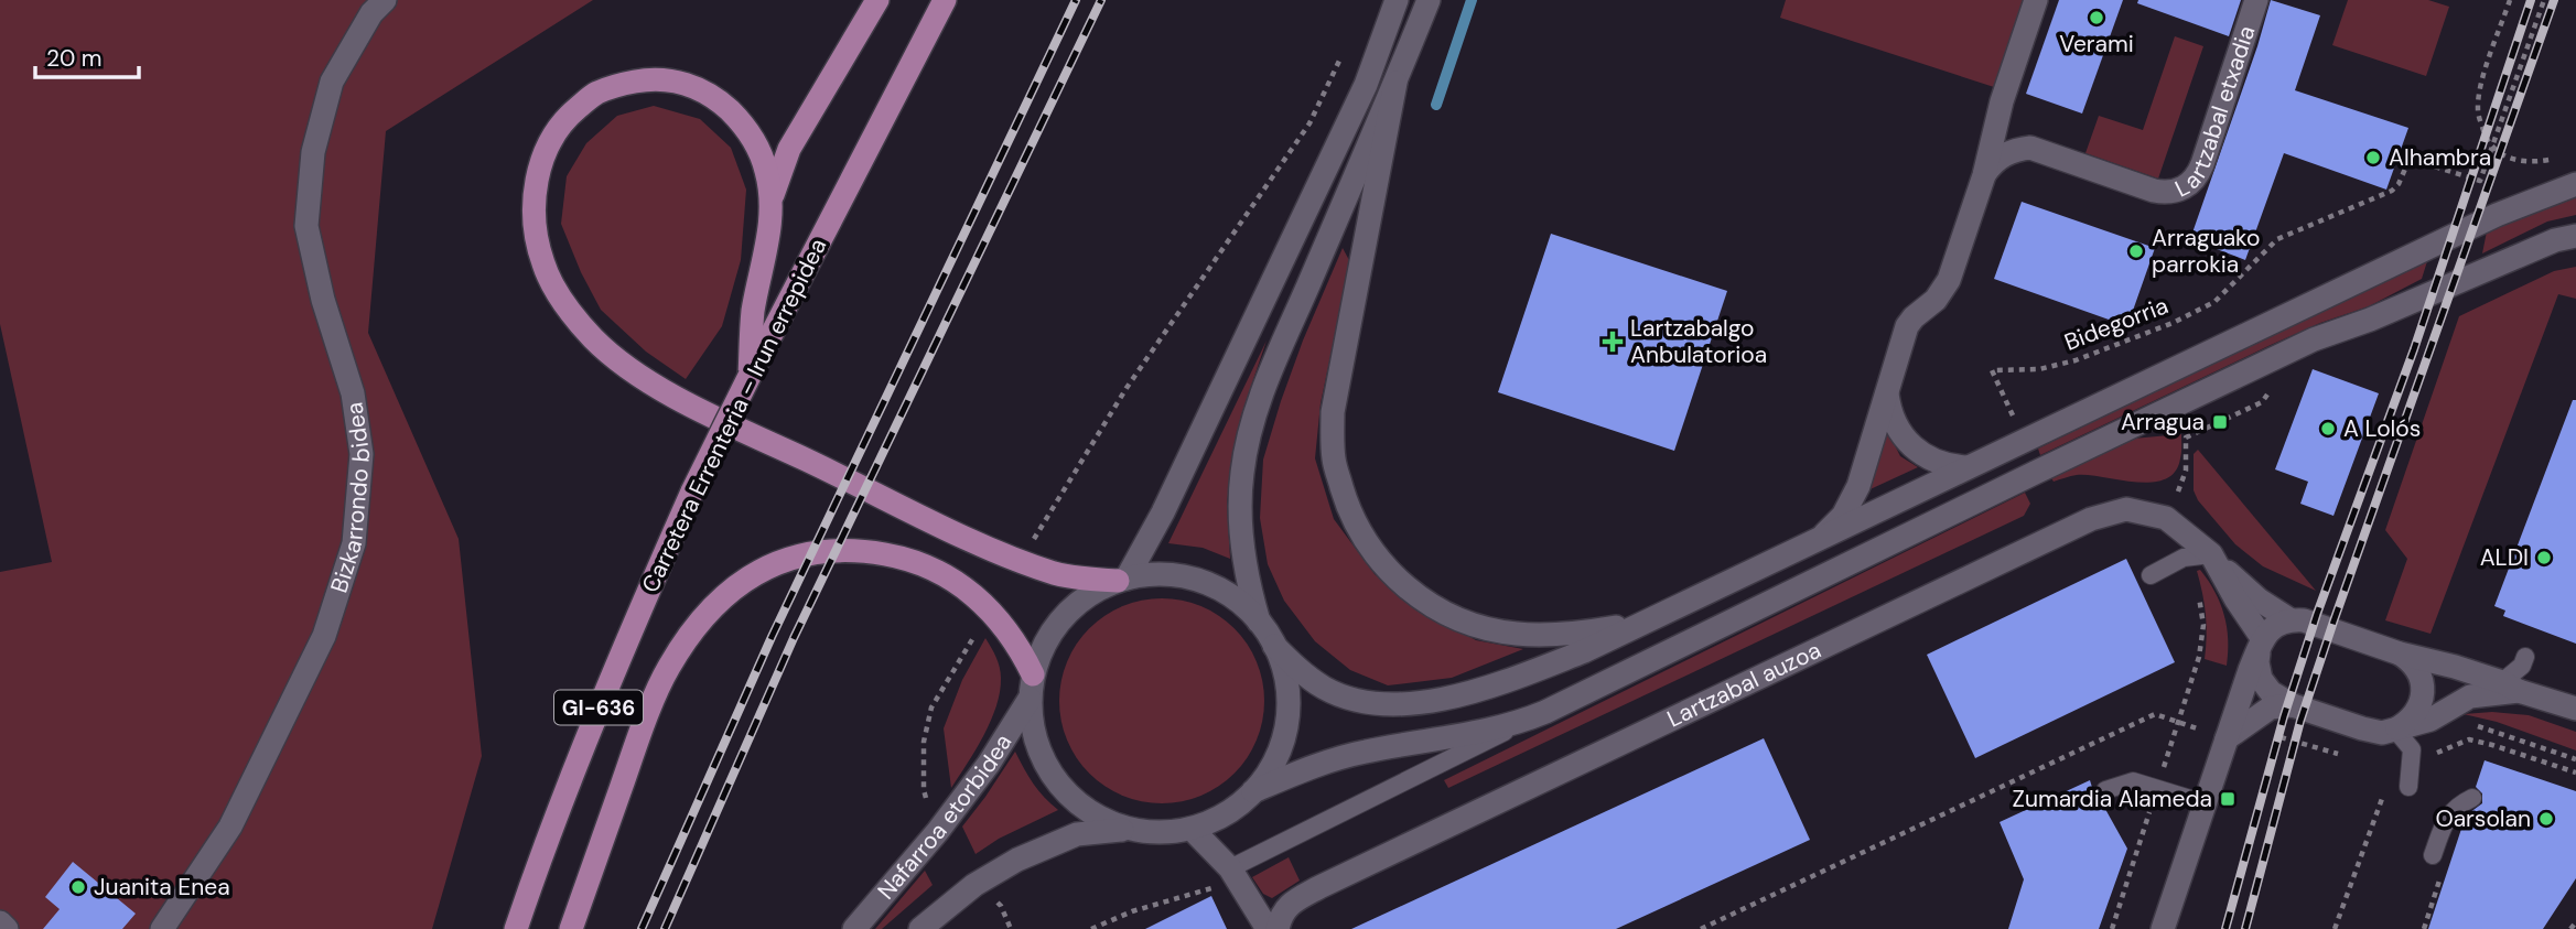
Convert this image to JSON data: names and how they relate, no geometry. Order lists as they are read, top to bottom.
{
  "streets": {
    "main road": ["Carretera Errenteria – Irun errepidea", "GI-636"],
    "street": [
      "Lartzabal etxadia",
      "Bizkarrondo bidea",
      "Lartzabal auzoa",
      "Nafarroa etorbidea"
    ],
    "path": ["Bidegorria"]
  },
  "places": {
    "other": [
      "Verami",
      "Alhambra",
      "Arraguako parrokia",
      "A Lolós",
      "ALDI",
      "Oarsolan",
      "Juanita Enea"
    ],
    "health": ["Lartzabalgo Anbulatorioa"],
    "transit": ["Arragua", "Zumardia Alameda"]
  },
  "scale_bar": "20 m"
}
